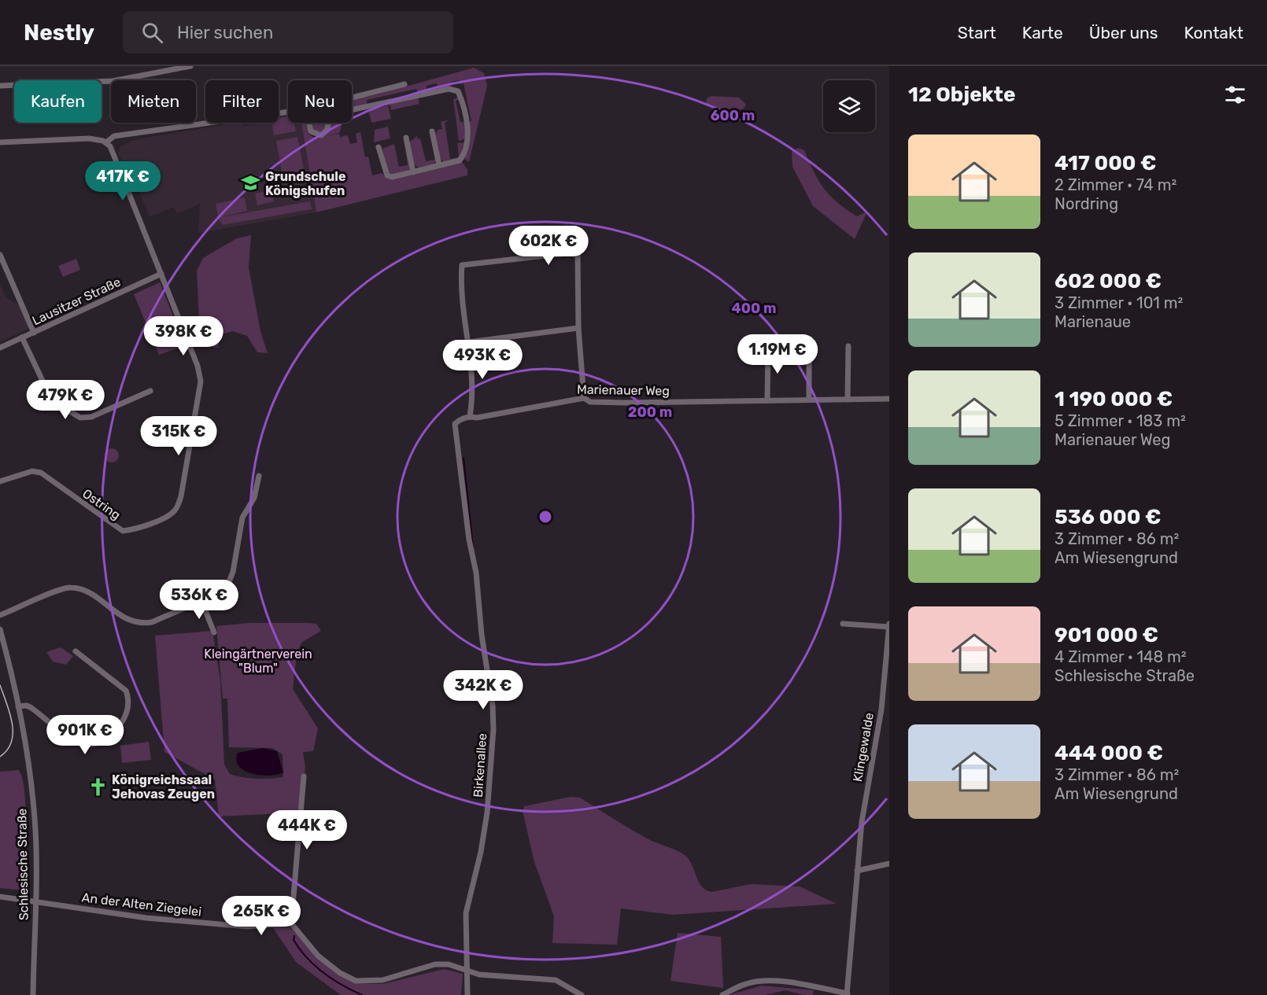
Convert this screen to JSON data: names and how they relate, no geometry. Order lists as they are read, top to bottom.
{
  "streets": {
    "street": [
      "Lausitzer Straße",
      "Marienauer Weg",
      "Ostring",
      "Klingewalde",
      "Birkenallee",
      "Schlesische Straße",
      "An der Alten Ziegelei"
    ]
  },
  "crossings": [
    ["Lausitzer Straße", "Ostring"],
    ["Marienauer Weg", "Birkenallee"],
    ["Schlesische Straße", "An der Alten Ziegelei"]
  ],
  "parks": ["Kleingärtnerverein \"Blum\""],
  "places": {
    "school or university": ["Grundschule Königshufen"],
    "church": ["Königreichssaal Jehovas Zeugen"]
  },
  "page": {
    "header": "Nestly",
    "search": "Hier suchen",
    "nav": [
      "Start",
      "Karte",
      "Über uns",
      "Kontakt"
    ],
    "heading": "12 Objekte",
    "chip": [
      "Kaufen",
      "Mieten",
      "Filter",
      "Neu"
    ],
    "list": [
      {
        "name": "417 000 €",
        "note": "2 Zimmer · 74 m² · Nordring"
      },
      {
        "name": "602 000 €",
        "note": "3 Zimmer · 101 m² · Marienaue"
      },
      {
        "name": "1 190 000 €",
        "note": "5 Zimmer · 183 m² · Marienauer Weg"
      },
      {
        "name": "536 000 €",
        "note": "3 Zimmer · 86 m² · Am Wiesengrund"
      },
      {
        "name": "901 000 €",
        "note": "4 Zimmer · 148 m² · Schlesische Straße"
      },
      {
        "name": "444 000 €",
        "note": "3 Zimmer · 86 m² · Am Wiesengrund"
      }
    ],
    "price": [
      "417K €",
      "602K €",
      "398K €",
      "1.19M €",
      "493K €",
      "479K €",
      "315K €",
      "536K €",
      "342K €",
      "901K €",
      "444K €",
      "265K €"
    ]
  },
  "rings": ["600 m", "400 m", "200 m"]
}
